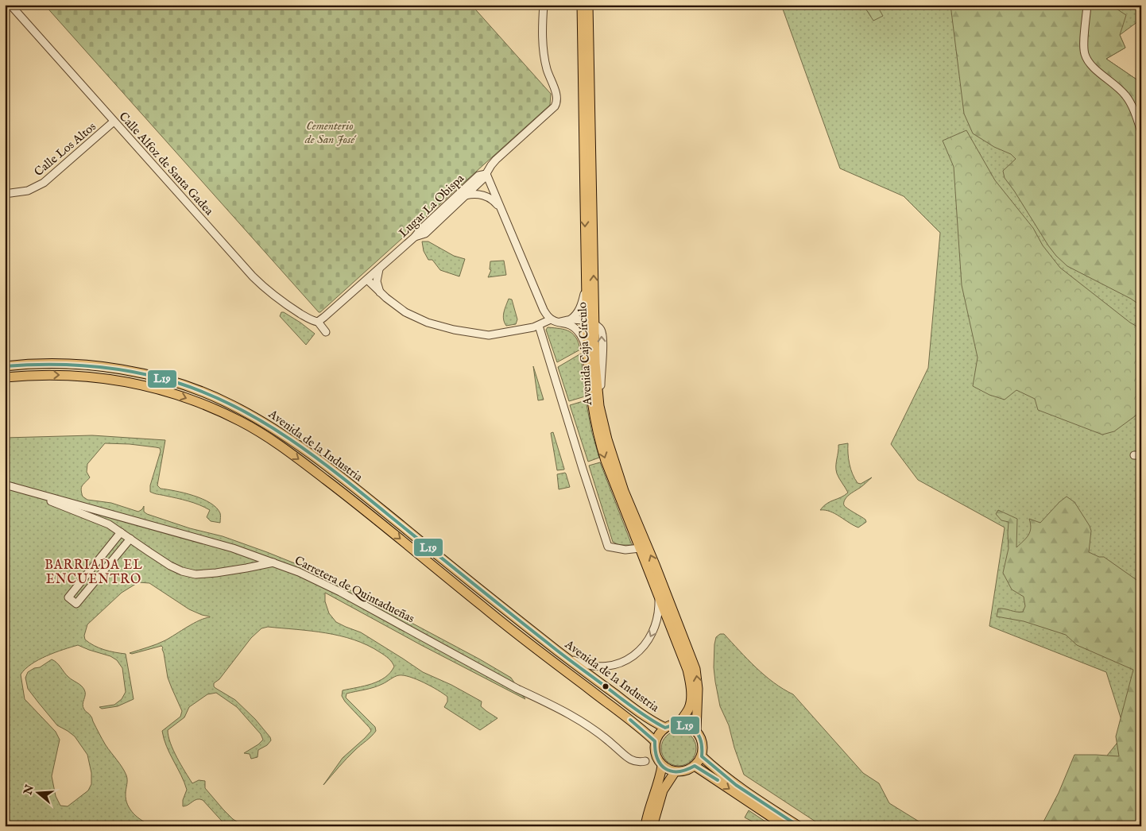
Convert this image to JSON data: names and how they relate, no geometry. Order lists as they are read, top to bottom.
{
  "streets": {
    "main road": ["Avenida Caja Círculo", "Avenida de la Industria"],
    "street": [
      "Calle Los Altos",
      "Calle Alfoz de Santa Gadea",
      "Lugar La Obispa",
      "Carretera de Quintadueñas"
    ]
  },
  "crossings": [
    ["Calle Los Altos", "Calle Alfoz de Santa Gadea"],
    ["Calle Alfoz de Santa Gadea", "Lugar La Obispa"],
    ["Avenida Caja Círculo", "Avenida de la Industria"]
  ],
  "districts": ["BARRIADA EL ENCUENTRO"],
  "parks": ["Cementerio de San José"],
  "lines": ["transit line L19"],
  "north": "left"
}
